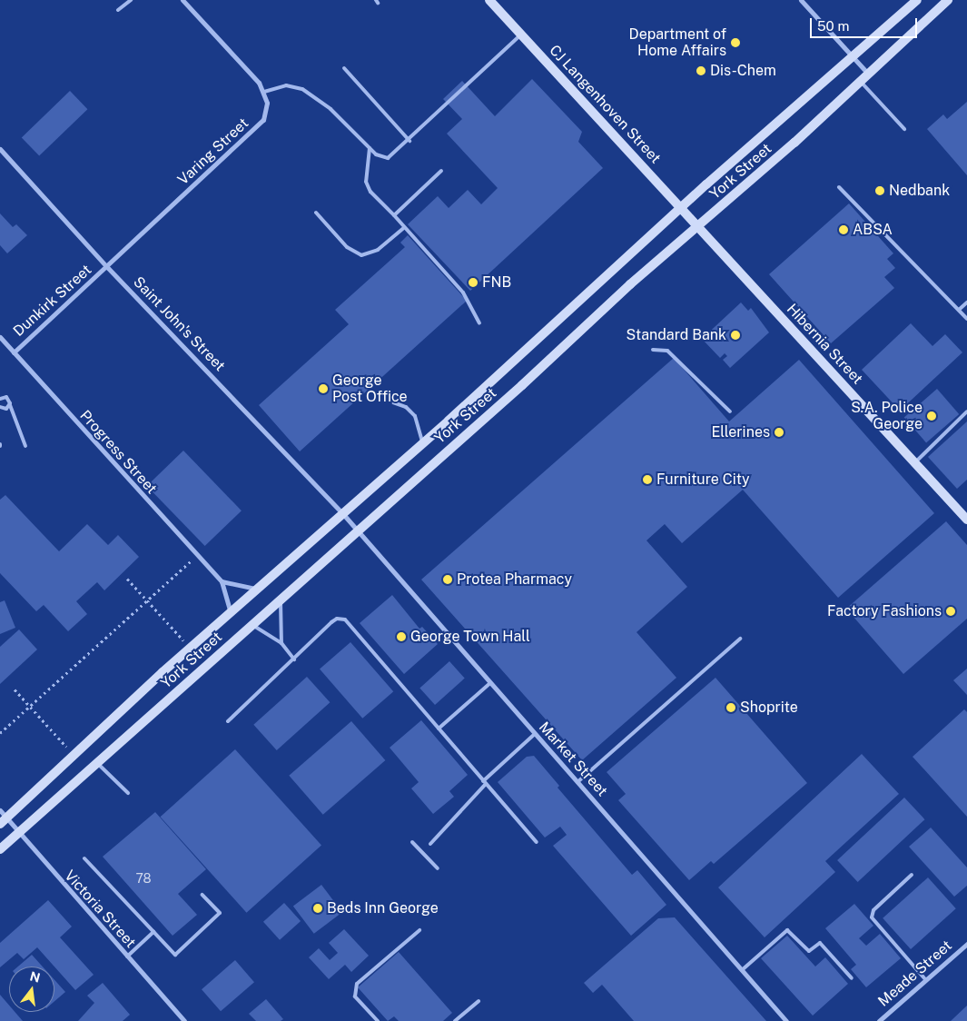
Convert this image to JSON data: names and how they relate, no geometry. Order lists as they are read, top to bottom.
{
  "streets": {
    "main road": ["CJ Langenhoven Street", "York Street", "Hibernia Street"],
    "street": [
      "Varing Street",
      "Dunkirk Street",
      "Saint John's Street",
      "Progress Street",
      "Market Street",
      "Victoria Street",
      "Meade Street"
    ]
  },
  "crossings": [
    ["CJ Langenhoven Street", "York Street"],
    ["CJ Langenhoven Street", "Hibernia Street"],
    ["Varing Street", "Dunkirk Street"],
    ["Varing Street", "Saint John's Street"],
    ["York Street", "Saint John's Street"],
    ["York Street", "Hibernia Street"],
    ["York Street", "Progress Street"],
    ["York Street", "Market Street"],
    ["York Street", "Victoria Street"],
    ["Dunkirk Street", "Saint John's Street"],
    ["Dunkirk Street", "Progress Street"],
    ["Saint John's Street", "Market Street"]
  ],
  "places": [
    "Department of Home Affairs",
    "Dis-Chem",
    "Nedbank",
    "ABSA",
    "FNB",
    "Standard Bank",
    "George Post Office",
    "S.A. Police George",
    "Ellerines",
    "Furniture City",
    "Protea Pharmacy",
    "Factory Fashions",
    "George Town Hall",
    "Shoprite",
    "Beds Inn George"
  ],
  "house_numbers": ["78"],
  "scale_bar": "50 m",
  "north": "top"
}
